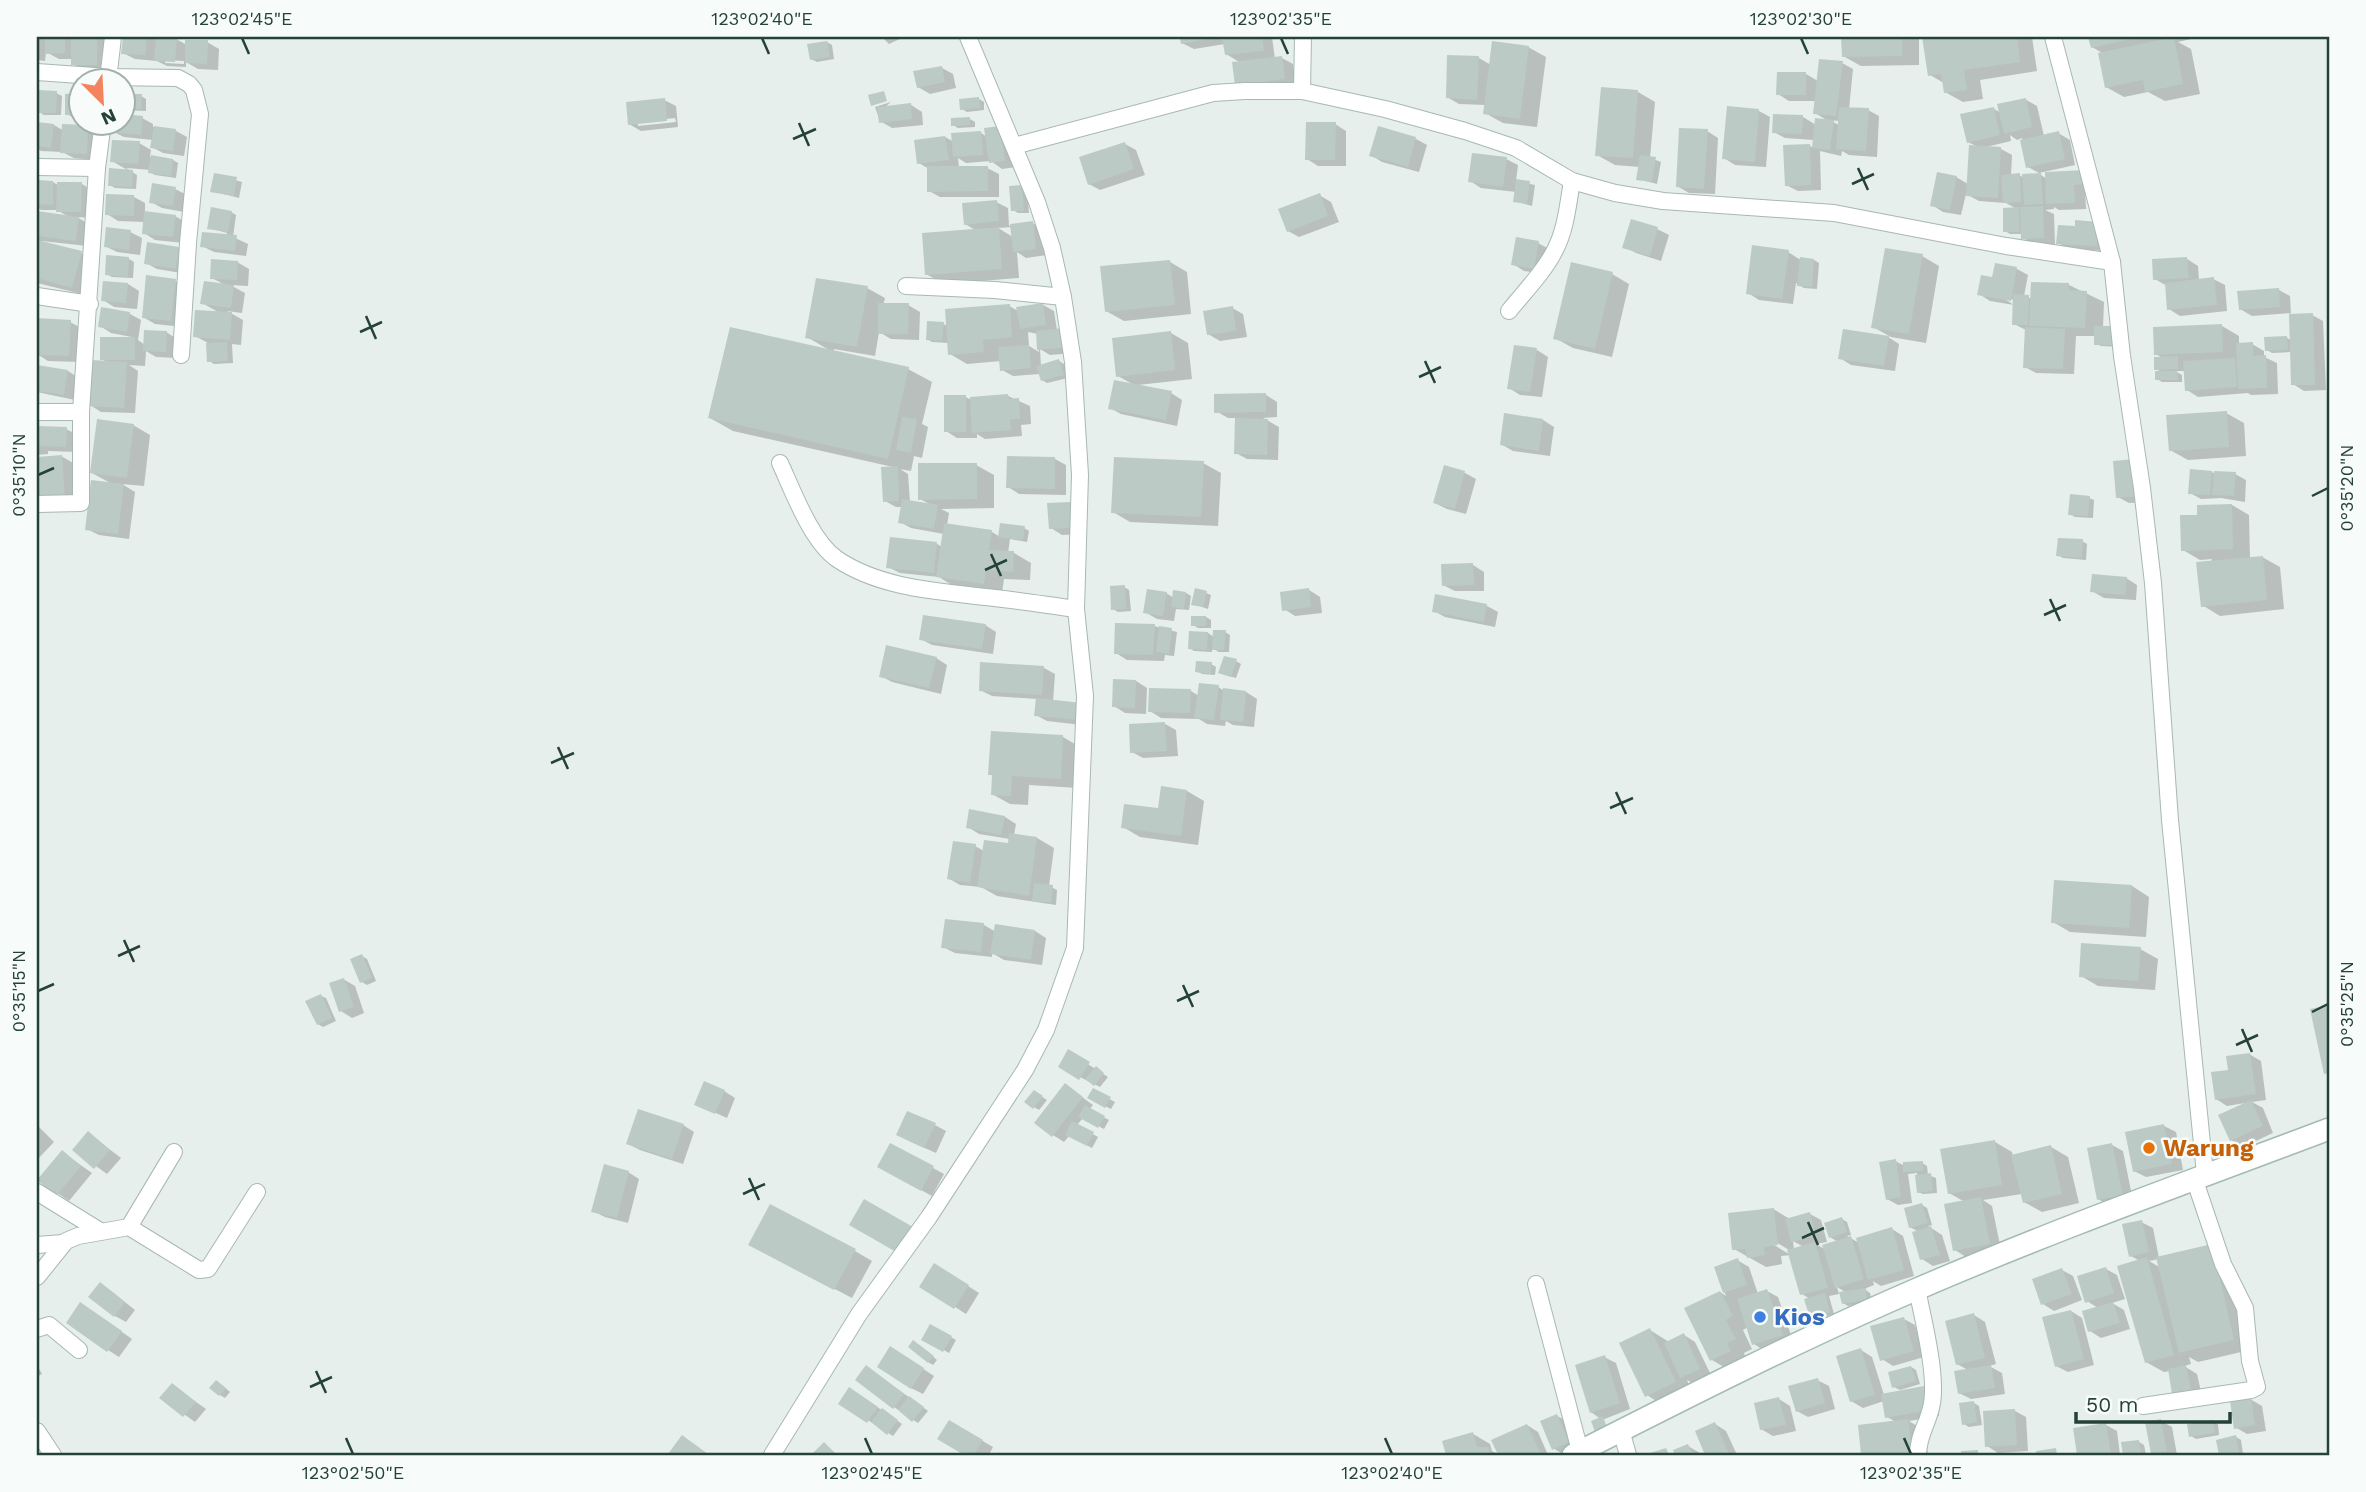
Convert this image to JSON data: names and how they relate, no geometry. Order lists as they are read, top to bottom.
{
  "places": ["Warung", "Kios"],
  "scale_bar": "50 m",
  "north": "bottom right",
  "coordinates": [
    "123°02'45\"E",
    "123°02'40\"E",
    "123°02'35\"E",
    "123°02'30\"E",
    "0°35'10\"N",
    "0°35'20\"N",
    "0°35'15\"N",
    "0°35'25\"N",
    "123°02'50\"E"
  ]
}
